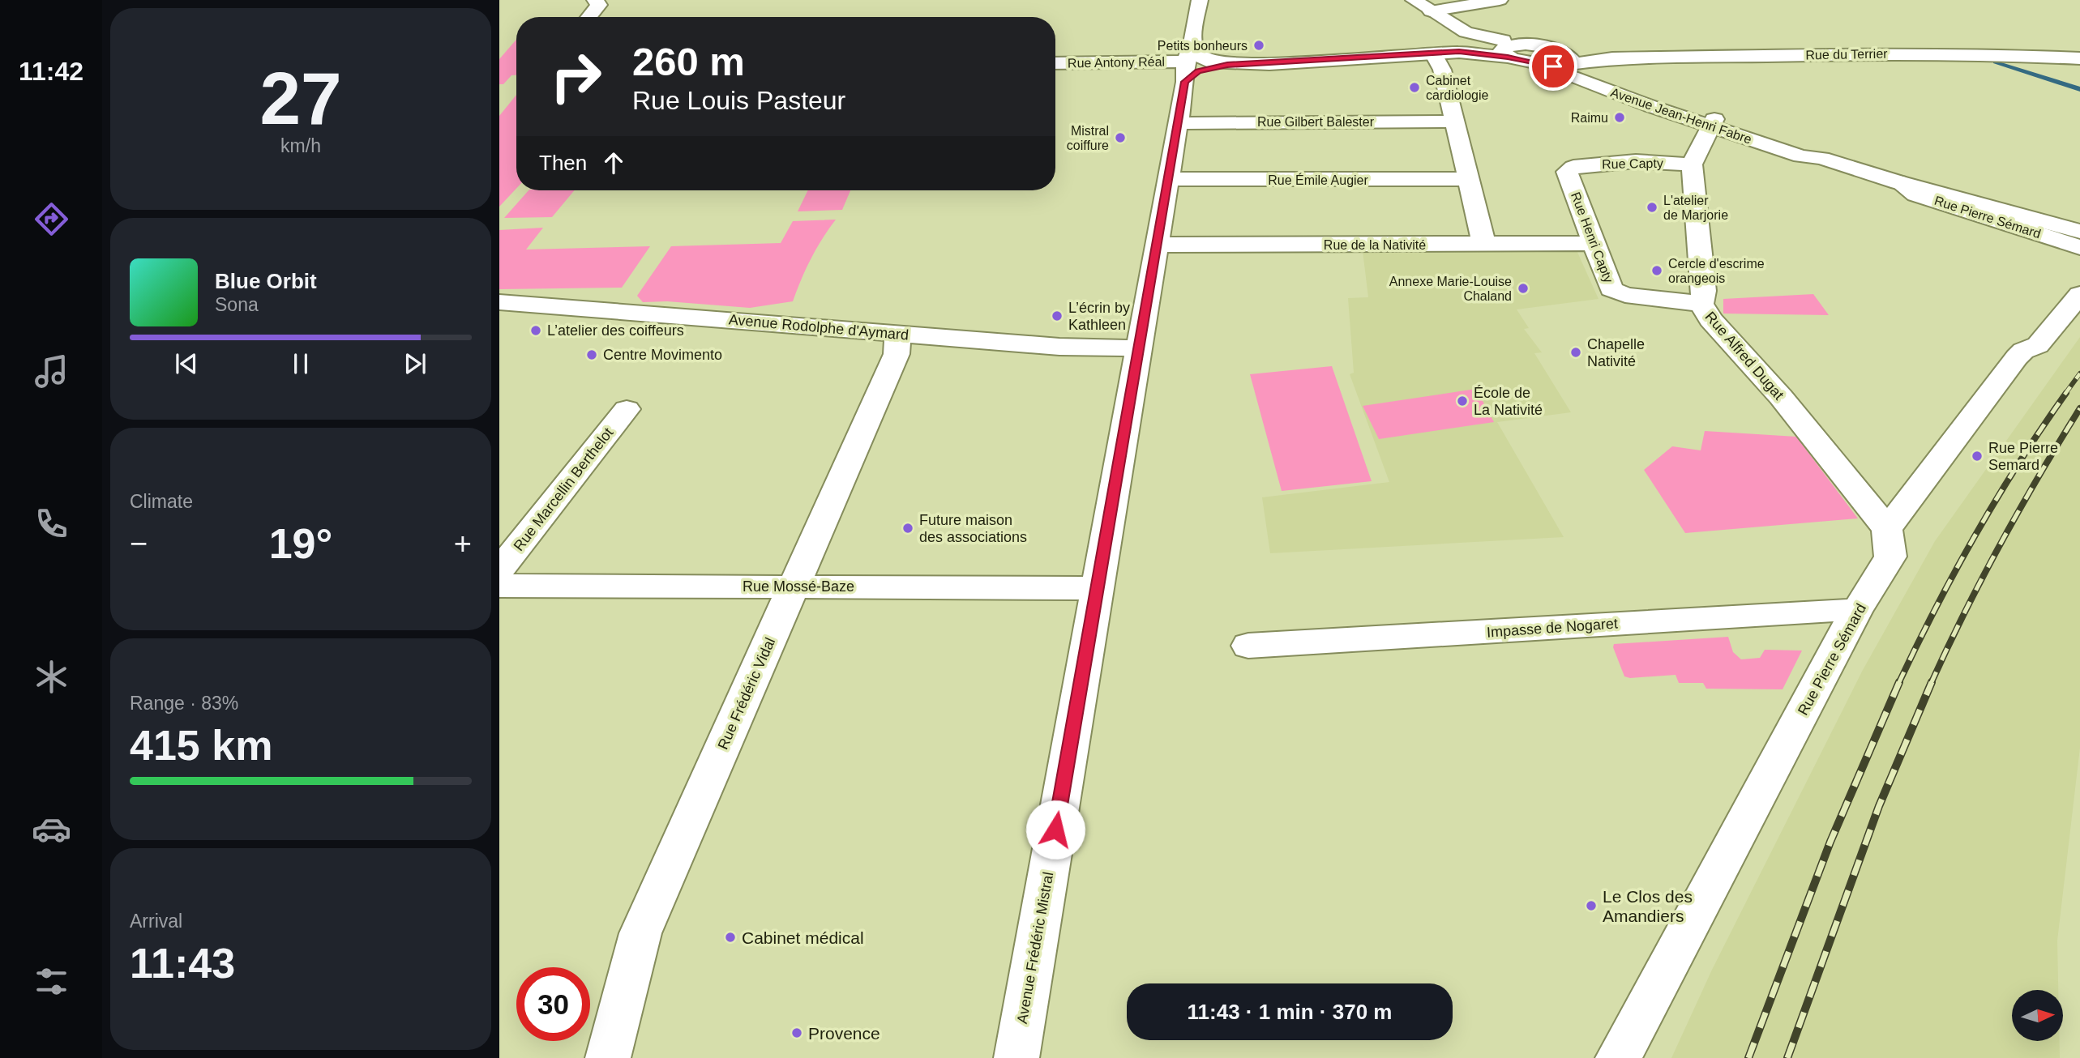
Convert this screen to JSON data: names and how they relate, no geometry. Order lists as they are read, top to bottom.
{
  "streets": {
    "street": [
      "Rue du Terrier",
      "Rue Antony Réal",
      "Avenue Jean-Henri Fabre",
      "Rue Gilbert Balester",
      "Rue Capty",
      "Rue Émile Augier",
      "Rue Pierre Sémard",
      "Rue Henri Capty",
      "Rue de la Nativité",
      "Avenue Rodolphe d'Aymard",
      "Rue Alfred Dugat",
      "Rue Marcellin Berthelot",
      "Rue Mossé-Baze",
      "Impasse de Nogaret",
      "Rue Frédéric Vidal",
      "Avenue Frédéric Mistral"
    ]
  },
  "crossings": [
    ["Rue du Terrier", "Avenue Jean-Henri Fabre"],
    ["Rue Antony Réal", "Avenue Frédéric Mistral"],
    ["Avenue Jean-Henri Fabre", "Rue Pierre Sémard"],
    ["Rue Gilbert Balester", "Avenue Frédéric Mistral"],
    ["Rue Capty", "Rue Henri Capty"],
    ["Rue Capty", "Rue Alfred Dugat"],
    ["Rue Émile Augier", "Avenue Frédéric Mistral"],
    ["Rue Pierre Sémard", "Rue Alfred Dugat"],
    ["Rue Pierre Sémard", "Impasse de Nogaret"],
    ["Rue Henri Capty", "Rue de la Nativité"],
    ["Rue Henri Capty", "Rue Alfred Dugat"],
    ["Rue de la Nativité", "Avenue Frédéric Mistral"],
    ["Avenue Rodolphe d'Aymard", "Rue Frédéric Vidal"],
    ["Avenue Rodolphe d'Aymard", "Avenue Frédéric Mistral"],
    ["Rue Mossé-Baze", "Rue Frédéric Vidal"],
    ["Rue Mossé-Baze", "Avenue Frédéric Mistral"]
  ],
  "places": [
    "Petits bonheurs",
    "Cabinet cardiologie",
    "Raimu",
    "Mistral coiffure",
    "L'atelier de Marjorie",
    "Cercle d'escrime orangeois",
    "Annexe Marie-Louise Chaland",
    "L’écrin by Kathleen",
    "L’atelier des coiffeurs",
    "Chapelle Nativité",
    "Centre Movimento",
    "École de La Nativité",
    "Rue Pierre Semard",
    "Future maison des associations",
    "Le Clos des Amandiers",
    "Cabinet médical",
    "Provence"
  ],
  "north": "right",
  "page": {
    "tabs": "11:42",
    "tile": [
      ["27", "km/h"],
      "Climate",
      ["Range · 83%", "415 km"],
      ["Arrival", "11:43"]
    ],
    "turn": ["260 m", "Rue Louis Pasteur"],
    "then": "Then",
    "song": ["Blue Orbit", "Sona"],
    "heat": ["−", "19°", "+"],
    "limit": "30",
    "trip": "11:43 · 1 min · 370 m"
  }
}
